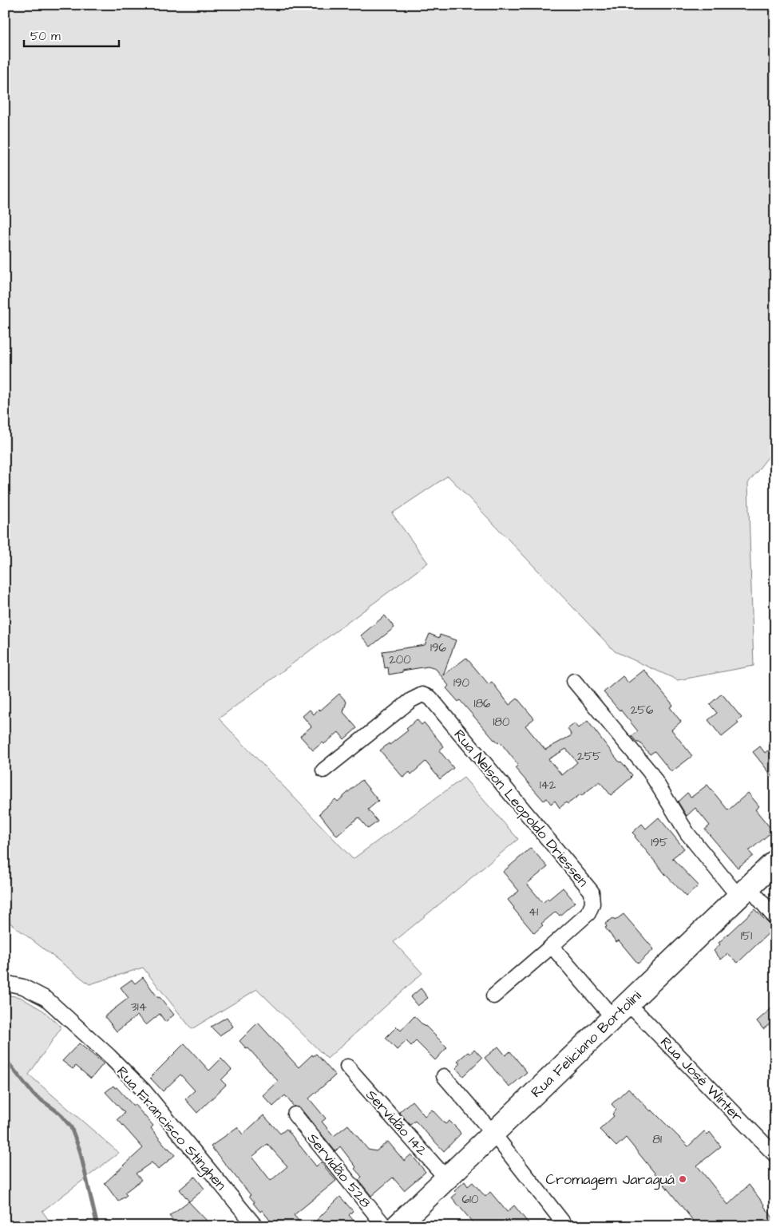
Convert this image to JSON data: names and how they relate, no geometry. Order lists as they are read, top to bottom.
{
  "streets": {
    "main road": ["Rua Feliciano Bortolini"],
    "street": [
      "Rua Nelson Leopoldo Driessen",
      "Rua José Winter",
      "Servidão 142",
      "Rua Francisco Stinghen",
      "Servidão 528"
    ]
  },
  "crossings": [
    ["Rua Feliciano Bortolini", "Rua José Winter"],
    ["Rua Feliciano Bortolini", "Servidão 142"]
  ],
  "places": ["Cromagem Jaraguá"],
  "house_numbers": [
    "196",
    "200",
    "190",
    "186",
    "256",
    "180",
    "255",
    "142",
    "195",
    "41",
    "151",
    "314",
    "81",
    "610"
  ],
  "scale_bar": "50 m"
}
